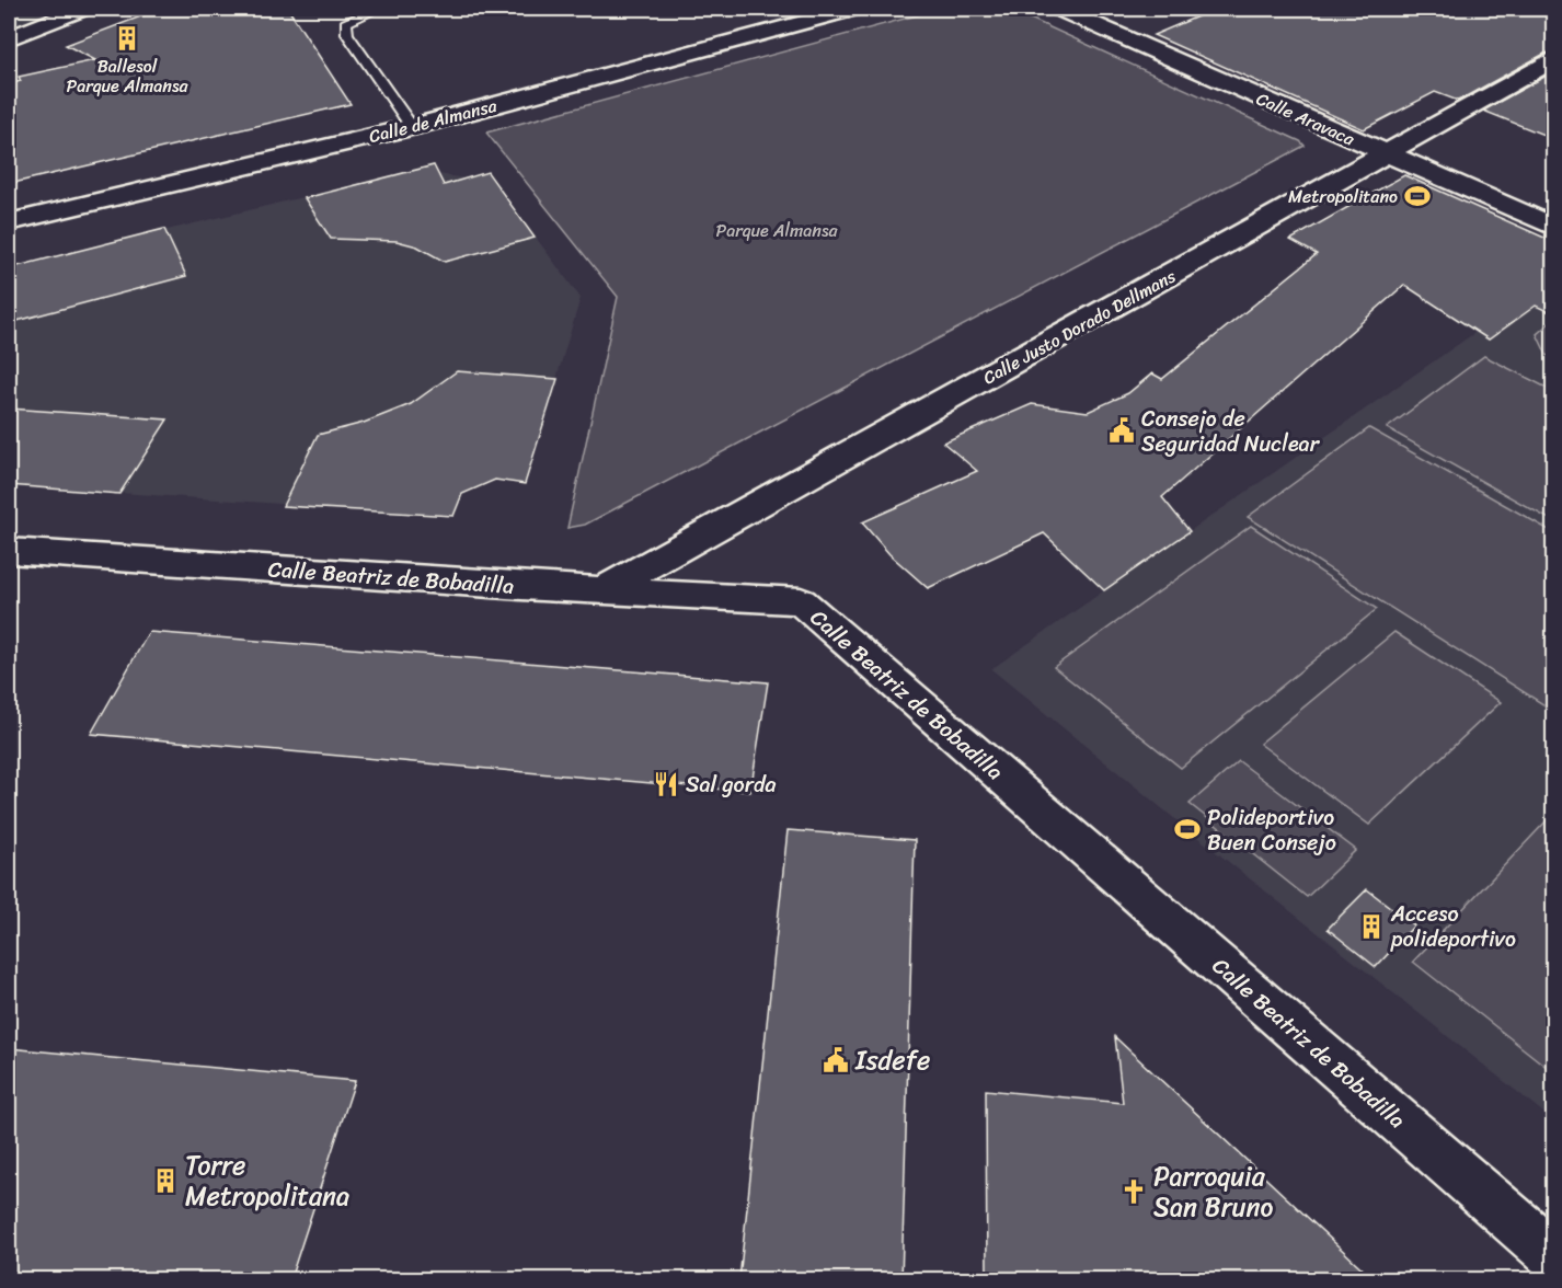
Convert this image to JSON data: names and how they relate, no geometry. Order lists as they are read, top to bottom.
{
  "streets": {
    "street": [
      "Calle Aravaca",
      "Calle de Almansa",
      "Calle Justo Dorado Dellmans",
      "Calle Beatriz de Bobadilla"
    ]
  },
  "crossings": [
    ["Calle Aravaca", "Calle Justo Dorado Dellmans"],
    ["Calle Justo Dorado Dellmans", "Calle Beatriz de Bobadilla"]
  ],
  "parks": ["Parque Almansa"],
  "places": {
    "building": ["Ballesol Parque Almansa", "Acceso polideportivo", "Torre Metropolitana"],
    "sports": ["Metropolitano", "Polideportivo Buen Consejo"],
    "public building": ["Consejo de Seguridad Nuclear", "Isdefe"],
    "restaurant": ["Sal gorda"],
    "church": ["Parroquia San Bruno"]
  }
}
